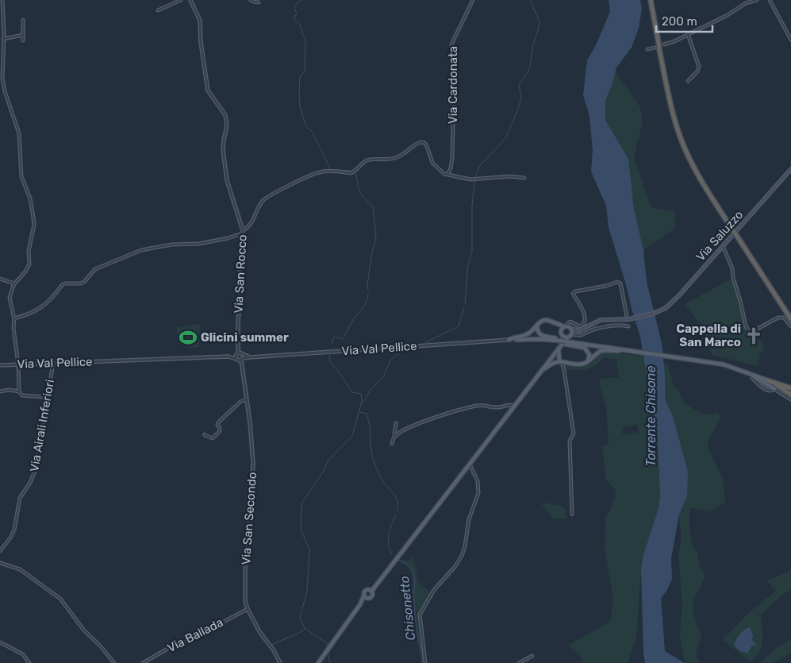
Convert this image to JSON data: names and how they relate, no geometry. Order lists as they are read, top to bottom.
{
  "streets": {
    "main road": ["Via Saluzzo"],
    "street": [
      "Via Cardonata",
      "Via San Rocco",
      "Via Val Pellice",
      "Via Airali Inferiori",
      "Via San Secondo",
      "Via Ballada"
    ]
  },
  "crossings": [
    ["Via San Rocco", "Via Val Pellice"],
    ["Via San Rocco", "Via San Secondo"],
    ["Via Val Pellice", "Via Airali Inferiori"],
    ["Via Val Pellice", "Via San Secondo"],
    ["Via San Secondo", "Via Ballada"]
  ],
  "water": ["Torrente Chisone", "Chisonetto"],
  "places": {
    "church": ["Cappella di San Marco"],
    "sports": ["Glicini summer"]
  },
  "scale_bar": "200 m"
}
